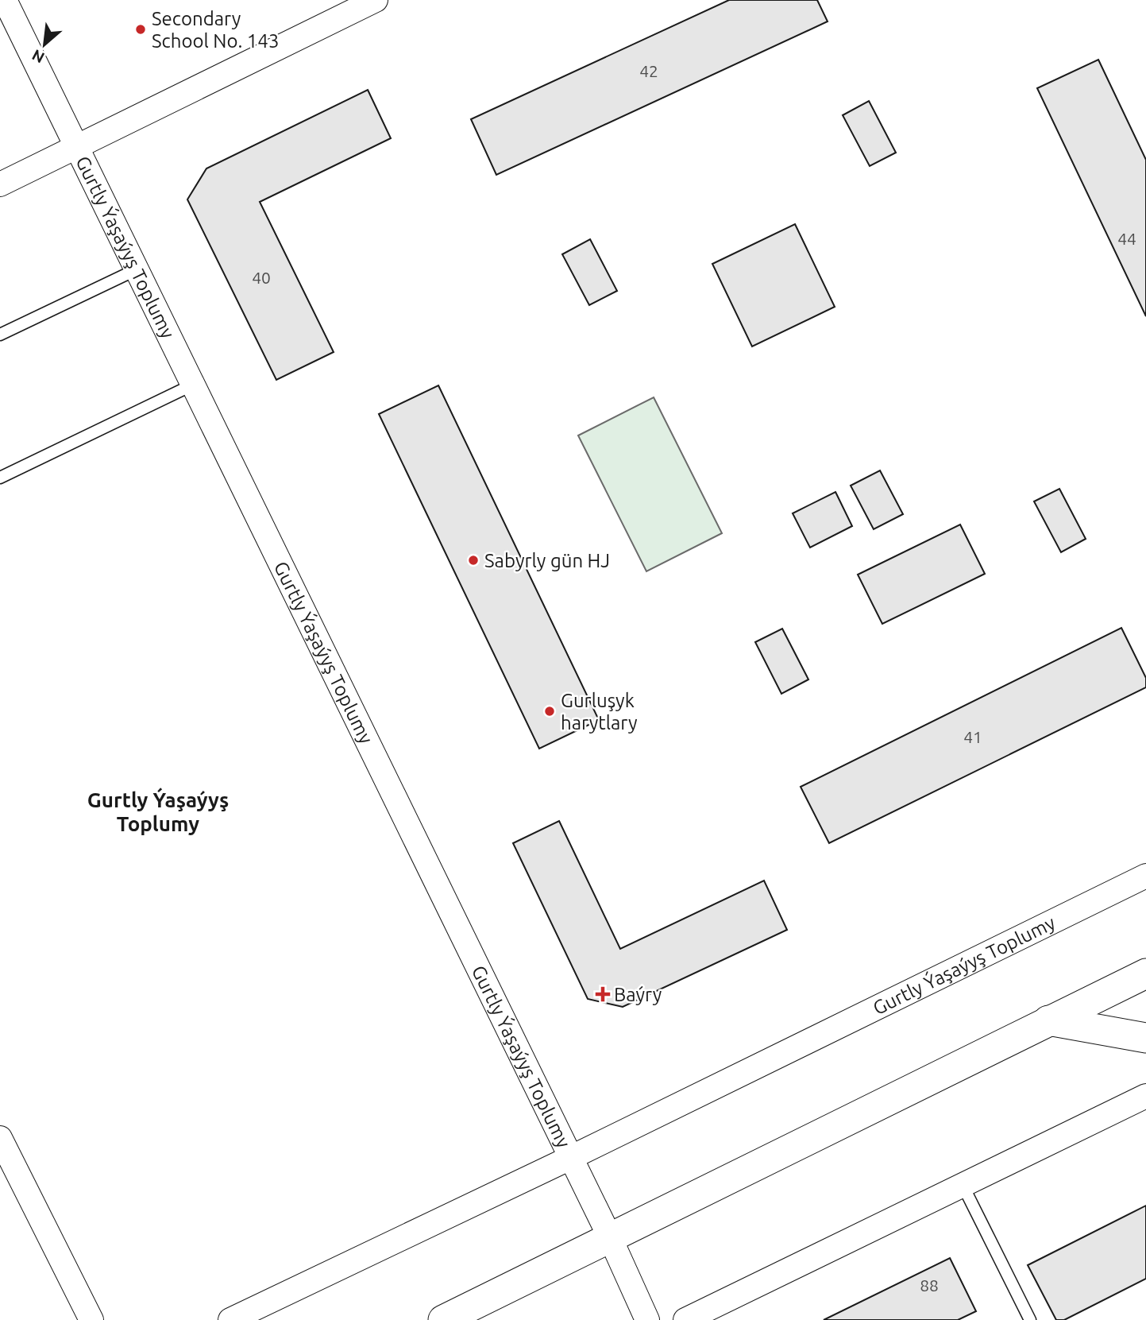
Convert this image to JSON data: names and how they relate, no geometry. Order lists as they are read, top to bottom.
{
  "streets": {
    "street": ["Gurtly Ýaşaýyş Toplumy"]
  },
  "districts": ["Gurtly Ýaşaýyş Toplumy"],
  "places": {
    "other": ["Secondary School No. 143", "Sabyrly gün HJ", "Gurluşyk harytlary"],
    "health": ["Baýry"]
  },
  "house_numbers": [
    "42",
    "44",
    "40",
    "41",
    "88"
  ],
  "north": "bottom left"
}
